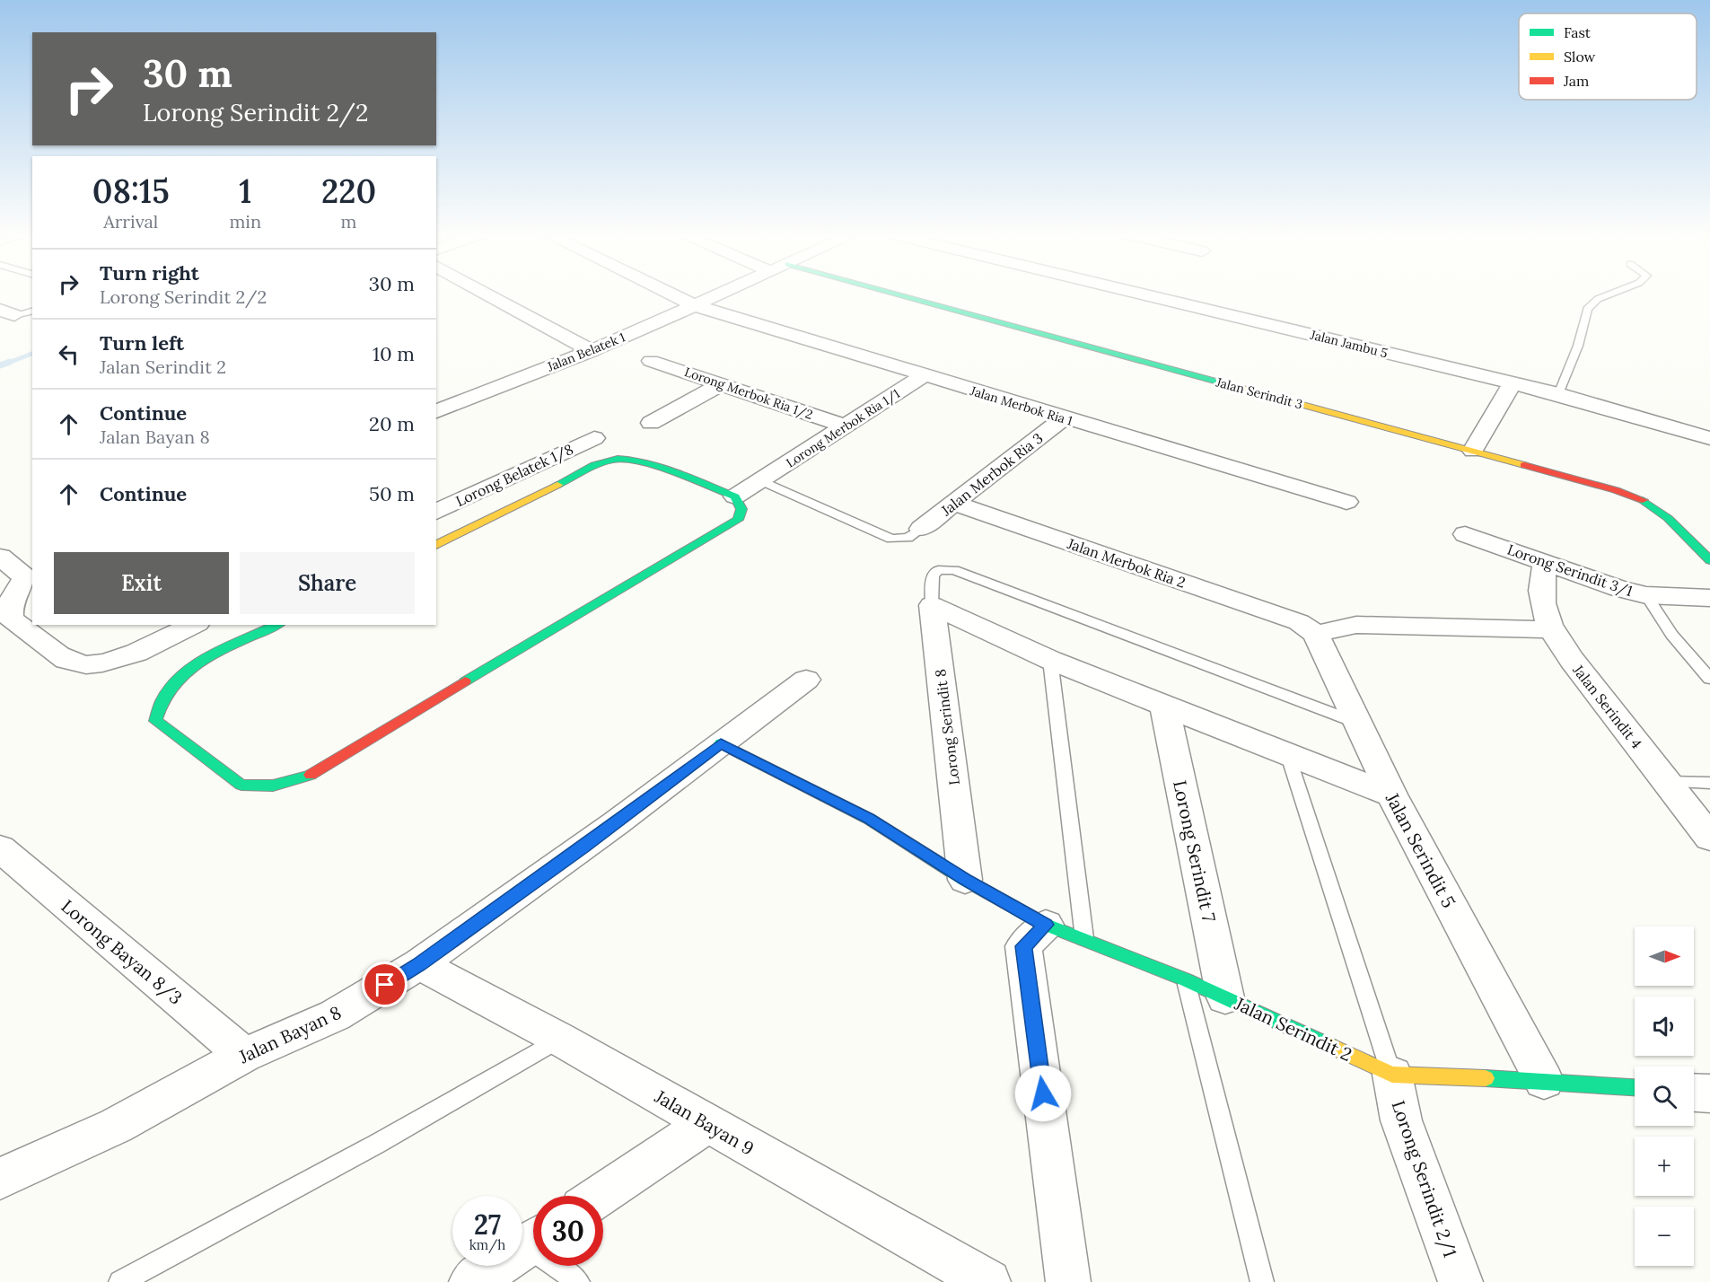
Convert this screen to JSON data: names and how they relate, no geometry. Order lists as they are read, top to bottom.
{
  "streets": {
    "street": [
      "Jalan Jambu 5",
      "Jalan Belatek 1",
      "Lorong Merbok Ria 1/2",
      "Jalan Serindit 3",
      "Jalan Merbok Ria 1",
      "Lorong Merbok Ria 1/1",
      "Jalan Merbok Ria 3",
      "Lorong Belatek 1/8",
      "Jalan Merbok Ria 2",
      "Lorong Serindit 3/1",
      "Jalan Serindit 4",
      "Lorong Serindit 8",
      "Jalan Serindit 5",
      "Lorong Serindit 7",
      "Lorong Bayan 8/3",
      "Jalan Serindit 2",
      "Jalan Bayan 8",
      "Jalan Bayan 9",
      "Lorong Serindit 2/1"
    ]
  },
  "crossings": [
    ["Jalan Belatek 1", "Jalan Merbok Ria 1"],
    ["Lorong Merbok Ria 1/2", "Lorong Merbok Ria 1/1"],
    ["Jalan Merbok Ria 1", "Lorong Merbok Ria 1/1"],
    ["Jalan Merbok Ria 1", "Jalan Merbok Ria 3"],
    ["Jalan Merbok Ria 3", "Jalan Merbok Ria 2"],
    ["Jalan Merbok Ria 2", "Jalan Serindit 5"],
    ["Lorong Serindit 3/1", "Jalan Serindit 4"],
    ["Lorong Serindit 8", "Jalan Serindit 2"],
    ["Jalan Serindit 5", "Jalan Serindit 2"],
    ["Lorong Serindit 7", "Jalan Serindit 2"],
    ["Lorong Bayan 8/3", "Jalan Bayan 8"],
    ["Jalan Serindit 2", "Lorong Serindit 2/1"],
    ["Jalan Bayan 8", "Jalan Bayan 9"]
  ],
  "legend": ["Fast", "Slow", "Jam"],
  "north": "right",
  "page": {
    "turn": ["30 m", "Lorong Serindit 2/2"],
    "eta": [
      "08:15",
      "Arrival",
      "1",
      "min",
      "220",
      "m"
    ],
    "list": [
      {
        "name": "Turn right",
        "note": "Lorong Serindit 2/2",
        "value": "30 m"
      },
      {
        "name": "Turn left",
        "note": "Jalan Serindit 2",
        "value": "10 m"
      },
      {
        "name": "Continue",
        "note": "Jalan Bayan 8",
        "value": "20 m"
      },
      {
        "name": "Continue",
        "value": "50 m"
      }
    ],
    "buttons": ["Exit", "Share"],
    "map_buttons": ["+", "−"],
    "speed": "27 km/h",
    "limit": "30"
  }
}
